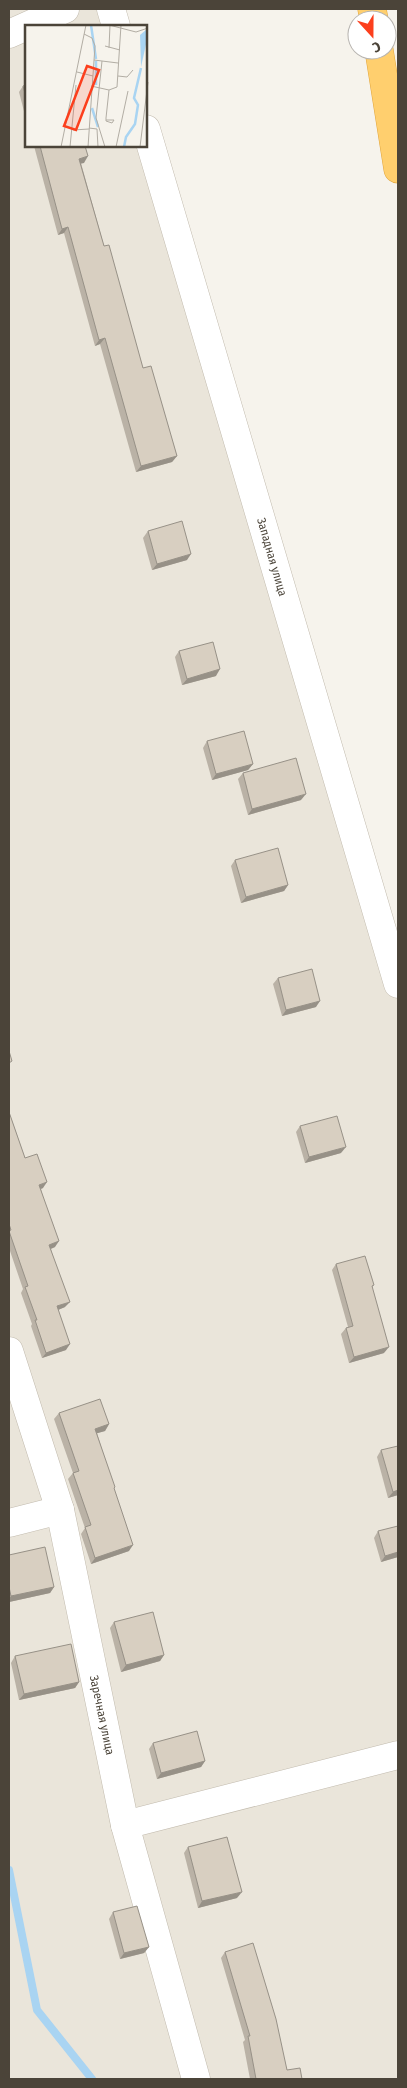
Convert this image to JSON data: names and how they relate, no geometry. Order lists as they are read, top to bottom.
{
  "streets": {
    "street": ["Западная улица", "Заречная улица"]
  },
  "north": "bottom"
}
